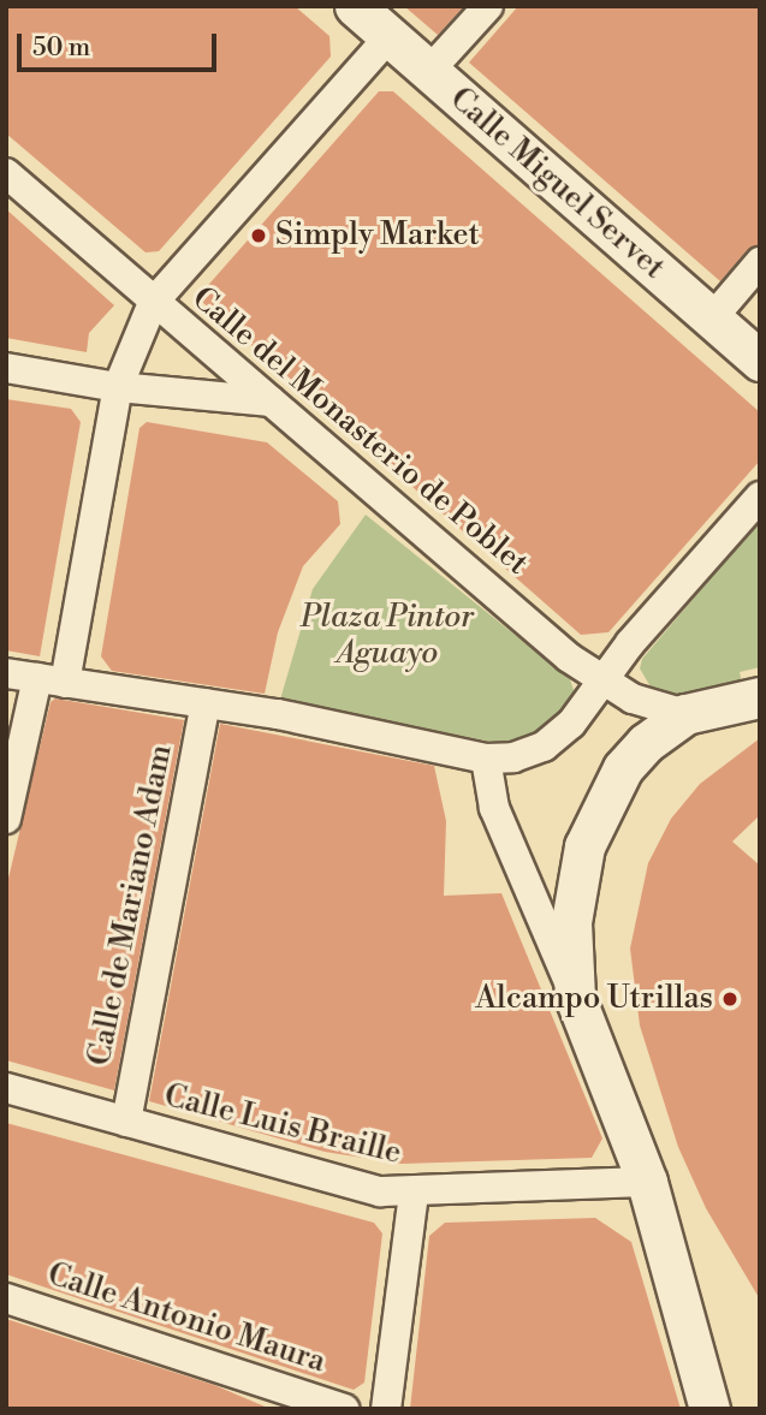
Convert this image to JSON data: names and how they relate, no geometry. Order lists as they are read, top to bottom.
{
  "streets": {
    "street": [
      "Calle Miguel Servet",
      "Calle del Monasterio de Poblet",
      "Calle de Mariano Adam",
      "Calle Luis Braille",
      "Calle Antonio Maura"
    ]
  },
  "crossings": [
    ["Calle de Mariano Adam", "Calle Luis Braille"]
  ],
  "parks": ["Plaza Pintor Aguayo"],
  "places": ["Simply Market", "Alcampo Utrillas"],
  "scale_bar": "50 m"
}
